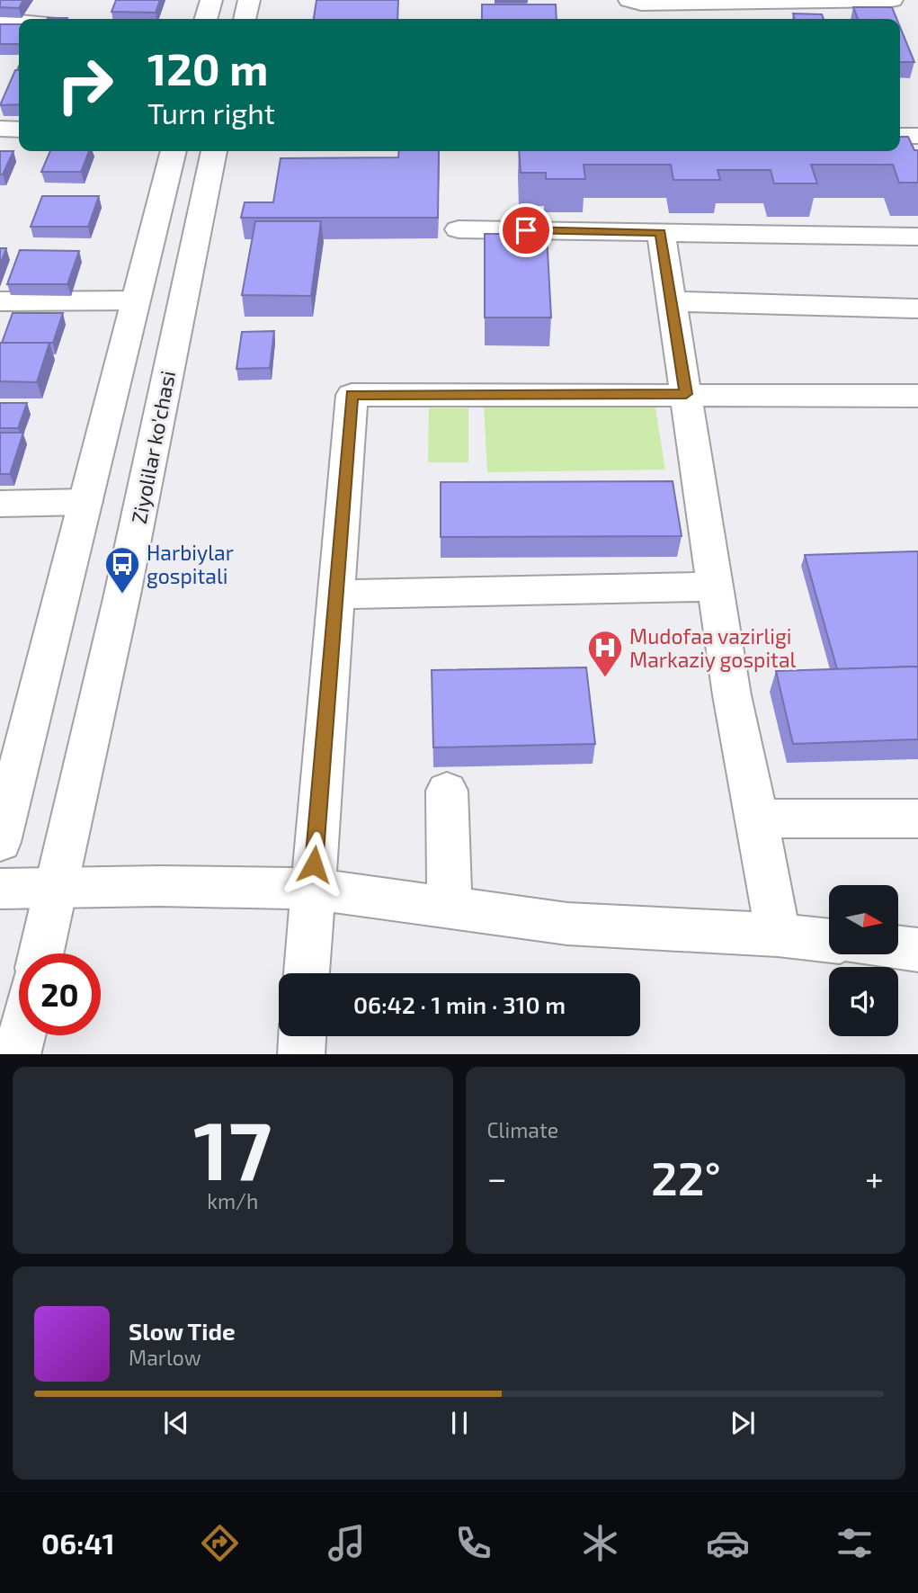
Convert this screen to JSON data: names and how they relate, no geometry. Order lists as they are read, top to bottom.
{
  "streets": {
    "main road": ["Ziyolilar ko'chasi"]
  },
  "places": {
    "bus stop": ["Harbiylar gospitali"],
    "hospital": ["Mudofaa vazirligi Markaziy gospital"]
  },
  "north": "right",
  "page": {
    "turn": ["120 m", "Turn right"],
    "limit": "20",
    "trip": "06:42 · 1 min · 310 m",
    "tile": [
      ["17", "km/h"],
      "Climate"
    ],
    "heat": ["−", "22°", "+"],
    "song": ["Slow Tide", "Marlow"],
    "tabs": "06:41"
  }
}
